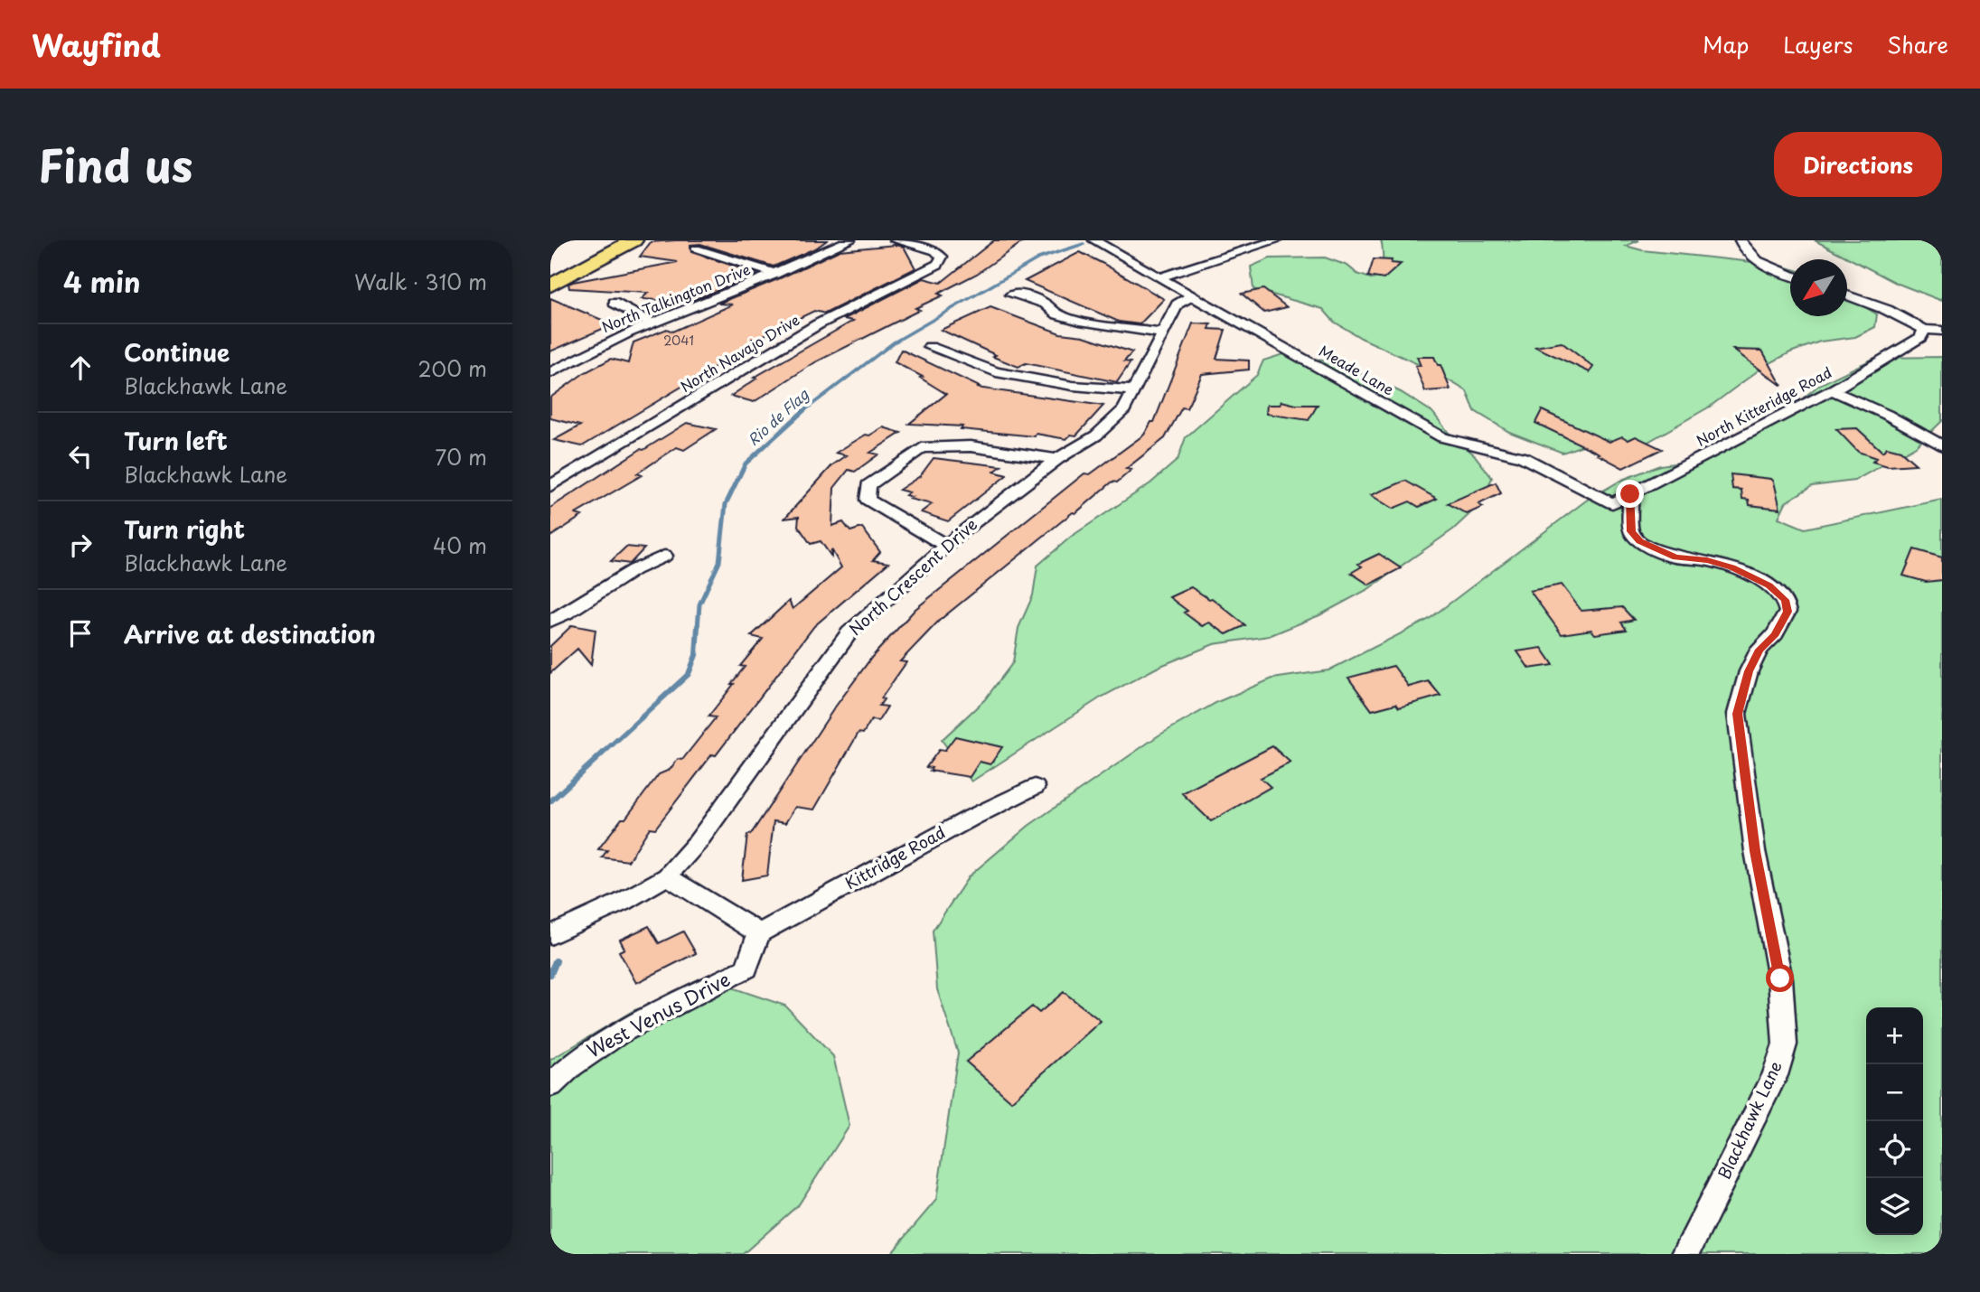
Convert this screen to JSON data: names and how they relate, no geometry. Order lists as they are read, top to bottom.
{
  "streets": {
    "street": [
      "North Talkington Drive",
      "North Navajo Drive",
      "Meade Lane",
      "North Kitteridge Road",
      "North Crescent Drive",
      "Kittridge Road",
      "West Venus Drive",
      "Blackhawk Lane"
    ]
  },
  "crossings": [
    ["Meade Lane", "North Kitteridge Road"],
    ["Meade Lane", "North Crescent Drive"],
    ["Meade Lane", "Blackhawk Lane"],
    ["North Kitteridge Road", "Blackhawk Lane"],
    ["Kittridge Road", "West Venus Drive"]
  ],
  "water": ["Rio de Flag"],
  "house_numbers": ["2041"],
  "north": "bottom left",
  "page": {
    "header": "Wayfind",
    "nav": ["Map", "Layers", "Share"],
    "title": "Find us",
    "buttons": "Directions",
    "heading": ["4 min", "Walk · 310 m"],
    "list": [
      ["Continue", "Blackhawk Lane", "200 m"],
      ["Turn left", "Blackhawk Lane", "70 m"],
      ["Turn right", "Blackhawk Lane", "40 m"],
      "Arrive at destination"
    ],
    "map_buttons": ["+", "−"]
  }
}
